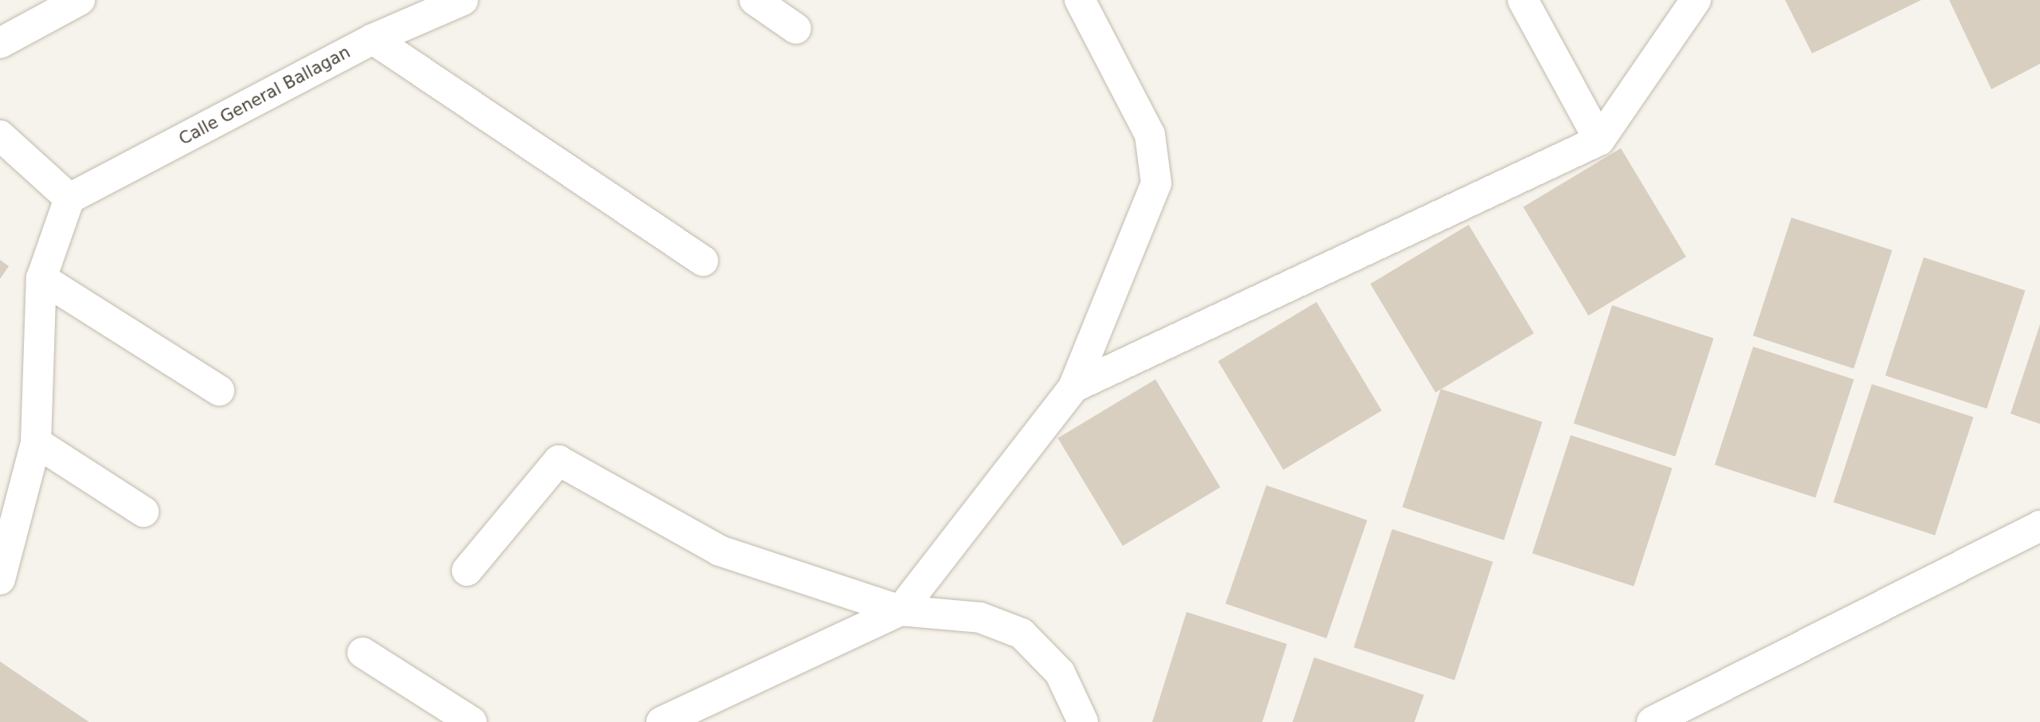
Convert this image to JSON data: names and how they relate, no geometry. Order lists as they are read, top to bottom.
{
  "streets": {
    "street": ["Calle General Ballagan"]
  }
}
